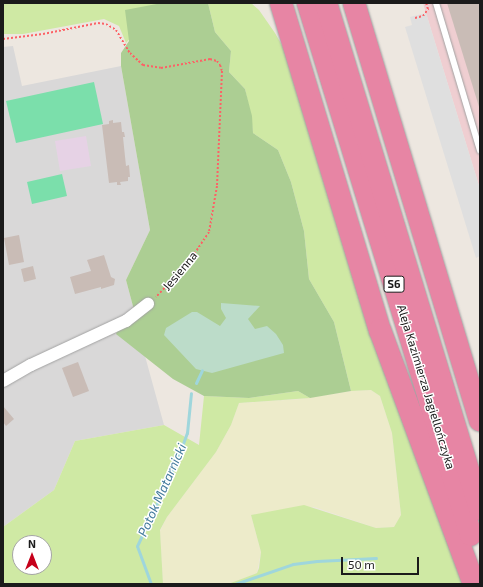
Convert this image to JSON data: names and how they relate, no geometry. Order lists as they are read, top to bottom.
{
  "streets": {
    "highway": ["S6", "Aleja Kazimierza Jagiellończyka"],
    "path": ["Jesienna"]
  },
  "water": ["Potok Matarnicki"],
  "scale_bar": "50 m",
  "north": "top"
}
